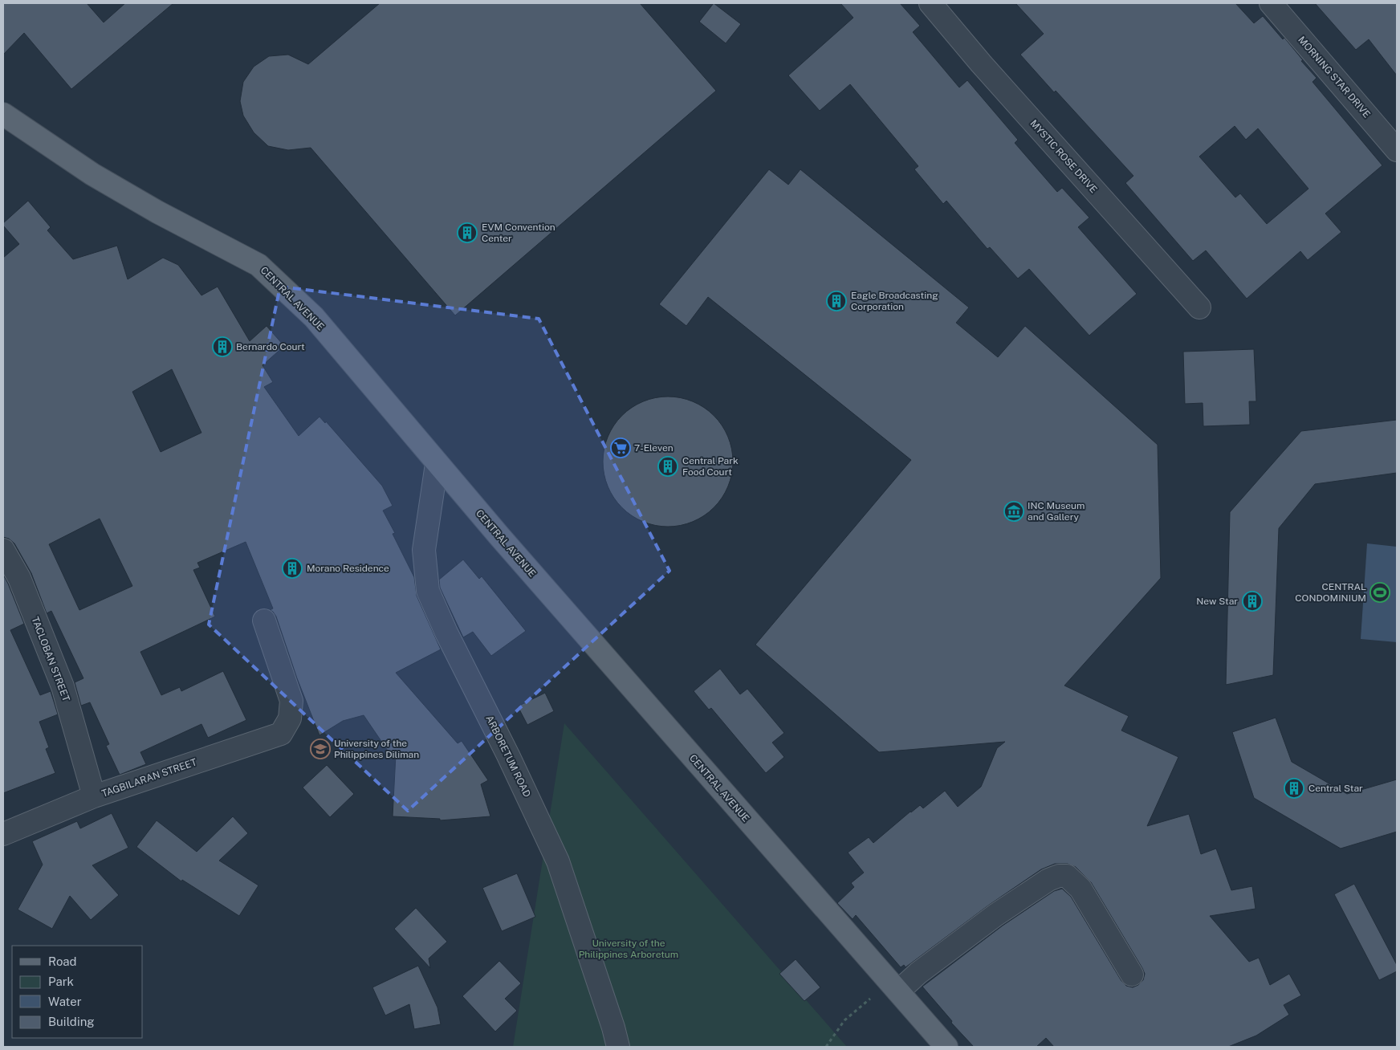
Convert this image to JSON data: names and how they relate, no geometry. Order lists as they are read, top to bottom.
{
  "streets": {
    "main road": ["CENTRAL AVENUE"],
    "street": [
      "MORNING STAR DRIVE",
      "MYSTIC ROSE DRIVE",
      "TACLOBAN STREET",
      "ARBORETUM ROAD",
      "TAGBILARAN STREET"
    ]
  },
  "crossings": [
    ["CENTRAL AVENUE", "ARBORETUM ROAD"],
    ["TACLOBAN STREET", "TAGBILARAN STREET"]
  ],
  "parks": ["University of the Philippines Arboretum"],
  "places": {
    "building": [
      "EVM Convention Center",
      "Eagle Broadcasting Corporation",
      "Bernardo Court",
      "Central Park Food Court",
      "Morano Residence",
      "New Star",
      "Central Star"
    ],
    "supermarket": ["7-Eleven"],
    "museum": ["INC Museum and Gallery"],
    "sports": ["CENTRAL CONDOMINIUM"],
    "school or university": ["University of the Philippines Diliman"]
  },
  "legend": [
    "Road",
    "Park",
    "Water",
    "Building"
  ]
}
